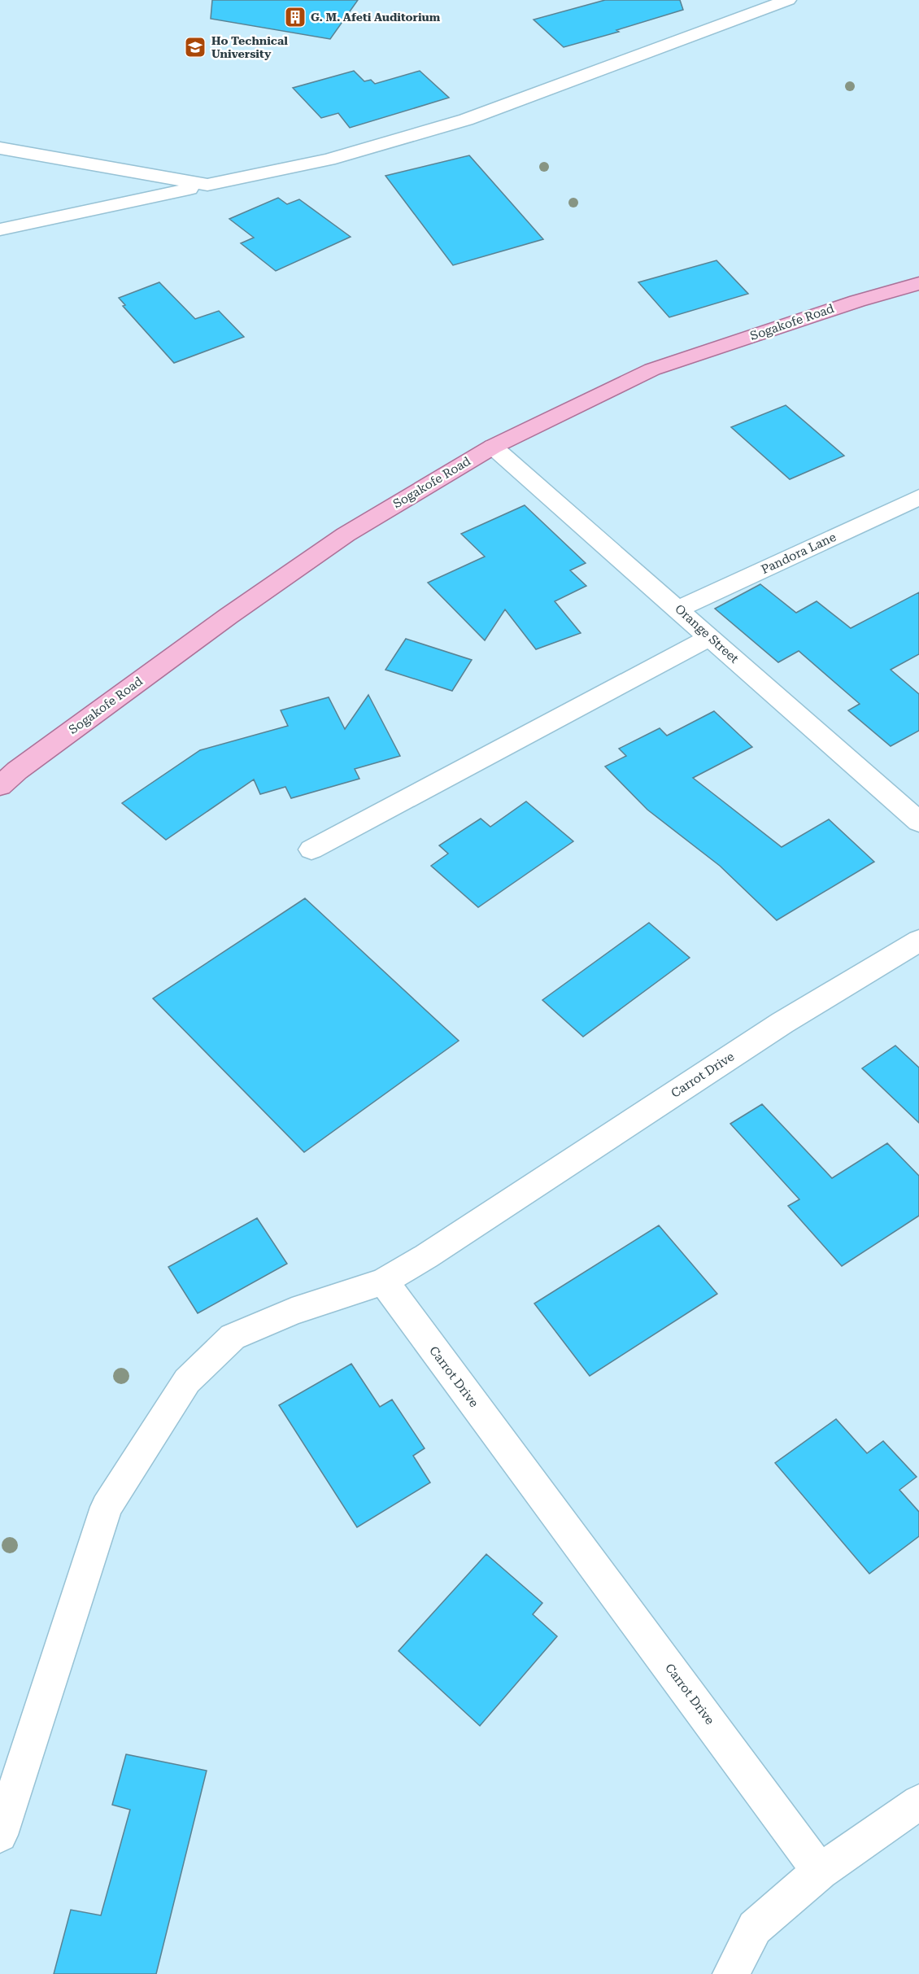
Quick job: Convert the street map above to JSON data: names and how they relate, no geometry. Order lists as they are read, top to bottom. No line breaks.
{"streets":{"main road":["Sogakofe Road"],"street":["Pandora Lane","Orange Street","Carrot Drive"]},"crossings":[["Sogakofe Road","Orange Street"],["Pandora Lane","Orange Street"]],"places":{"building":["G. M. Afeti Auditorium"],"school or university":["Ho Technical University"]}}
